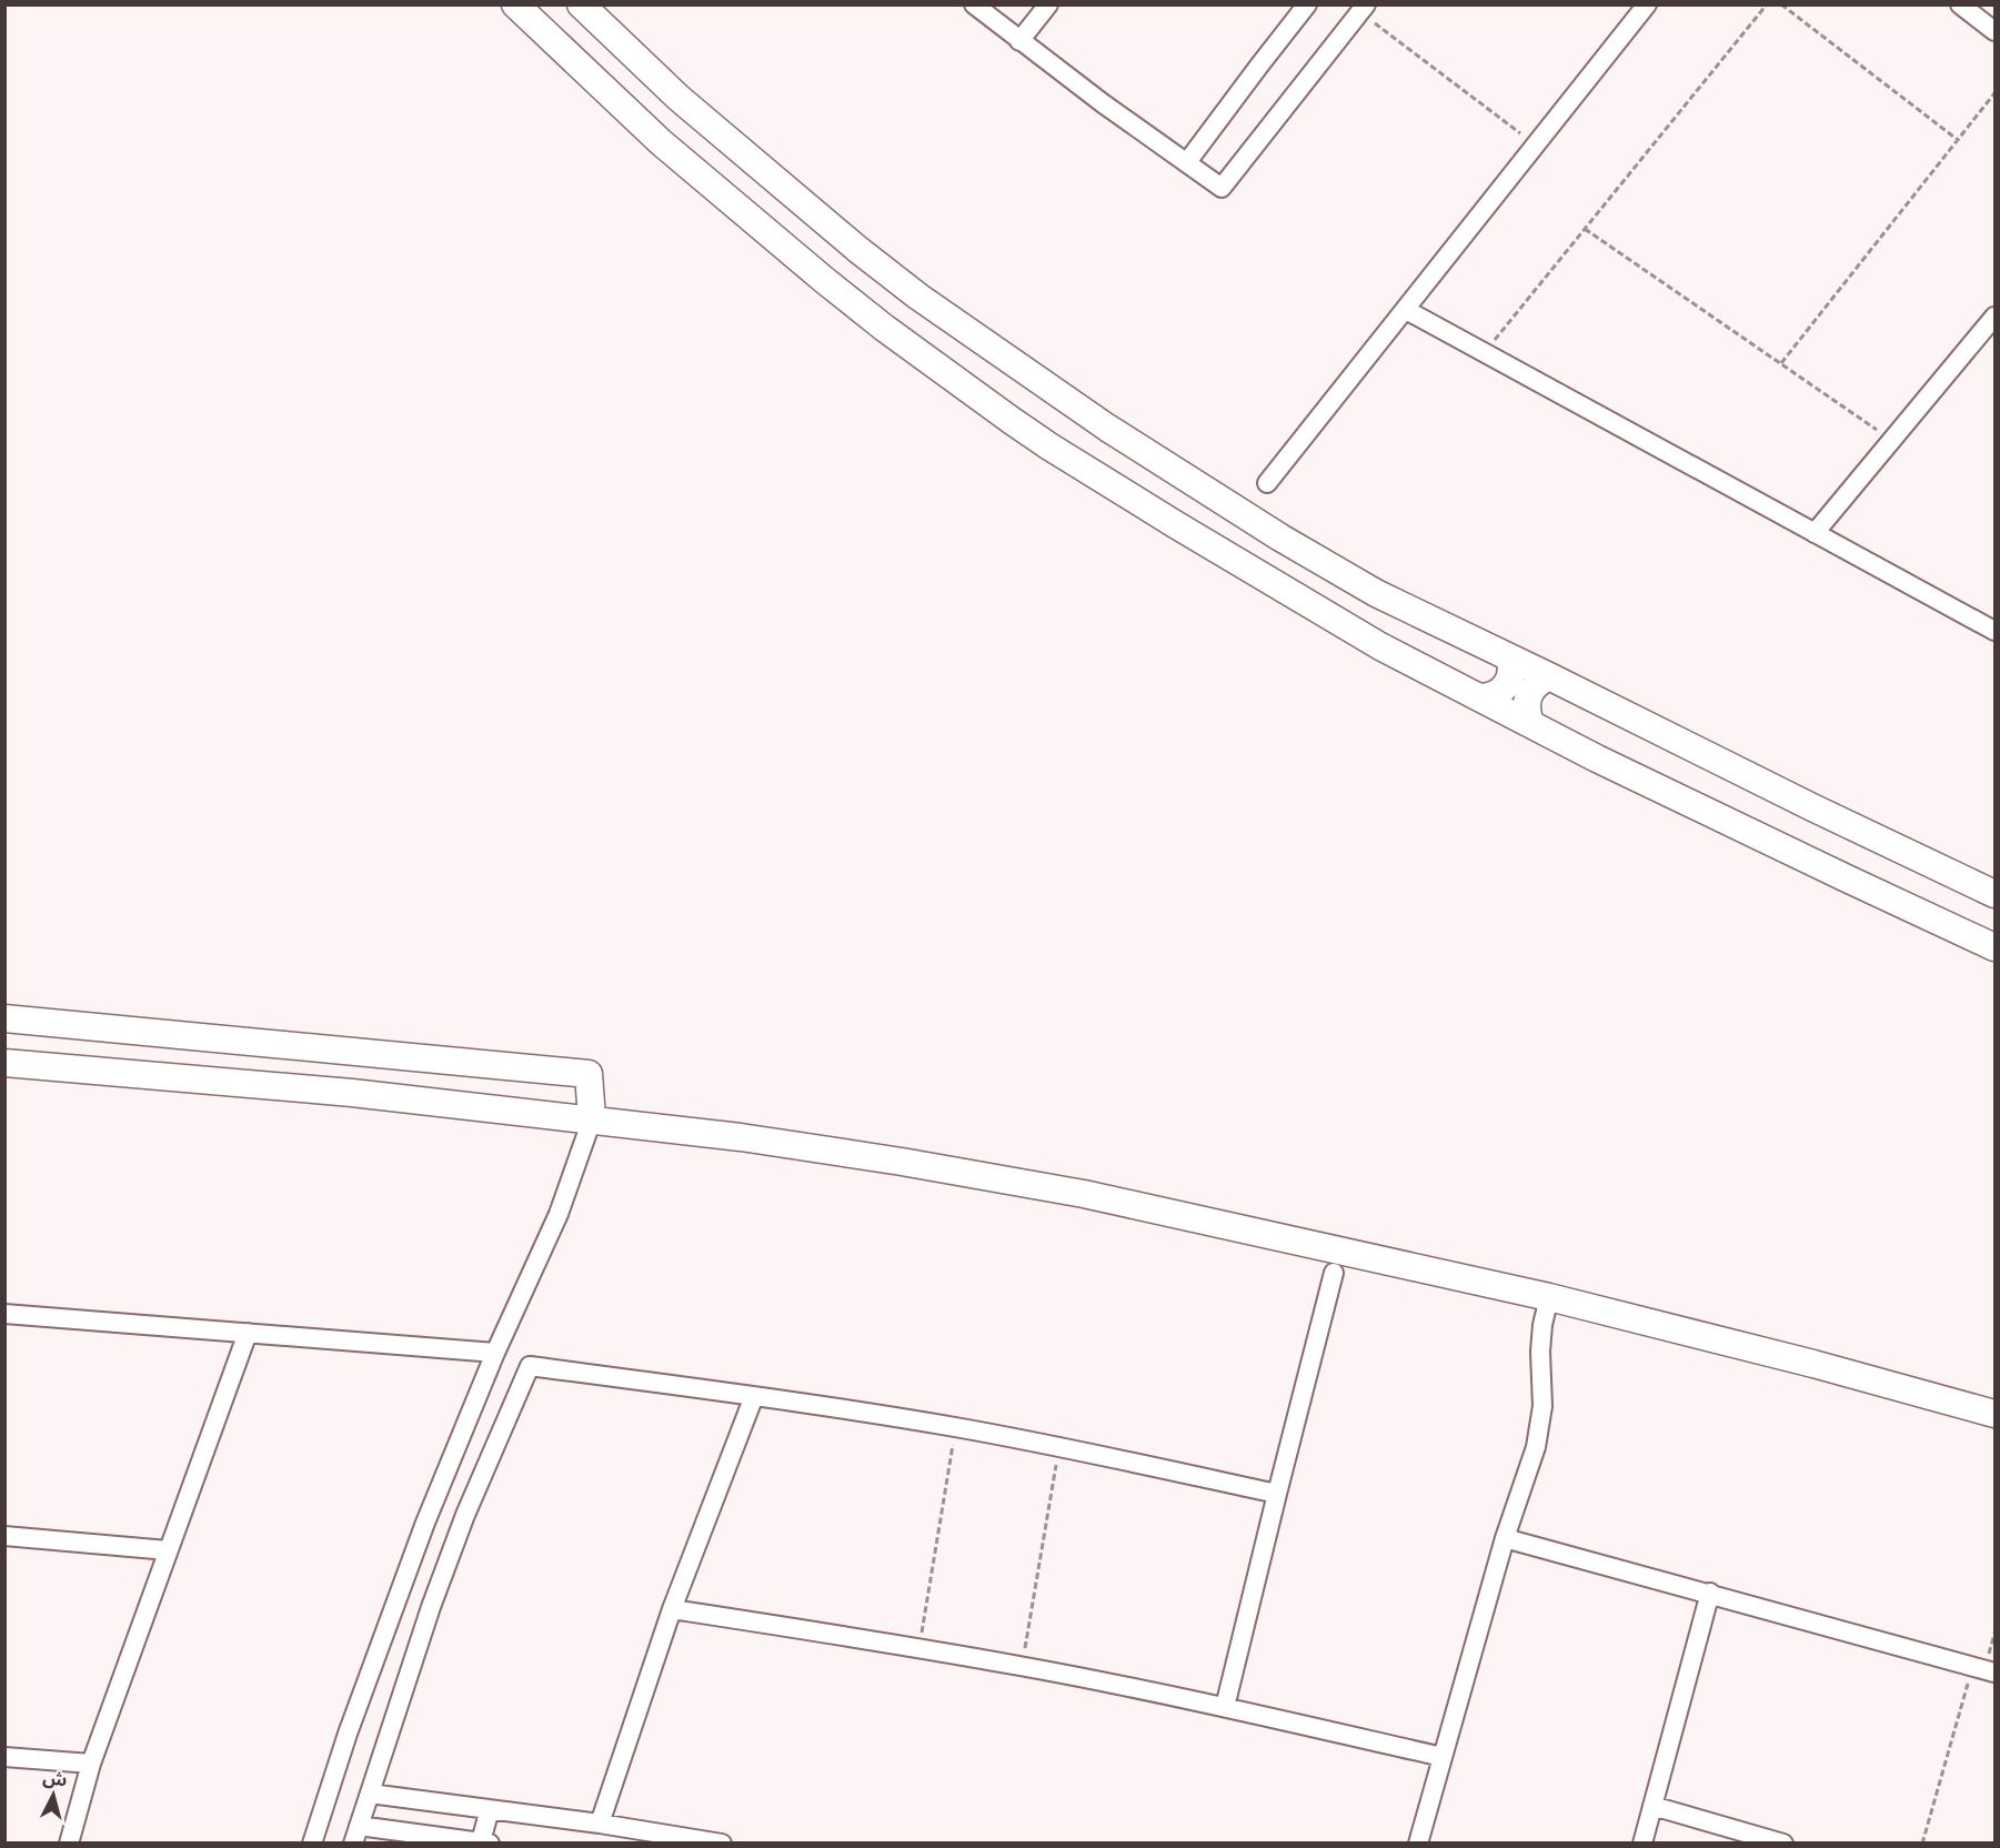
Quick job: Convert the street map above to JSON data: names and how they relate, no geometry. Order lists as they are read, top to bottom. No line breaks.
{"north":"top"}
